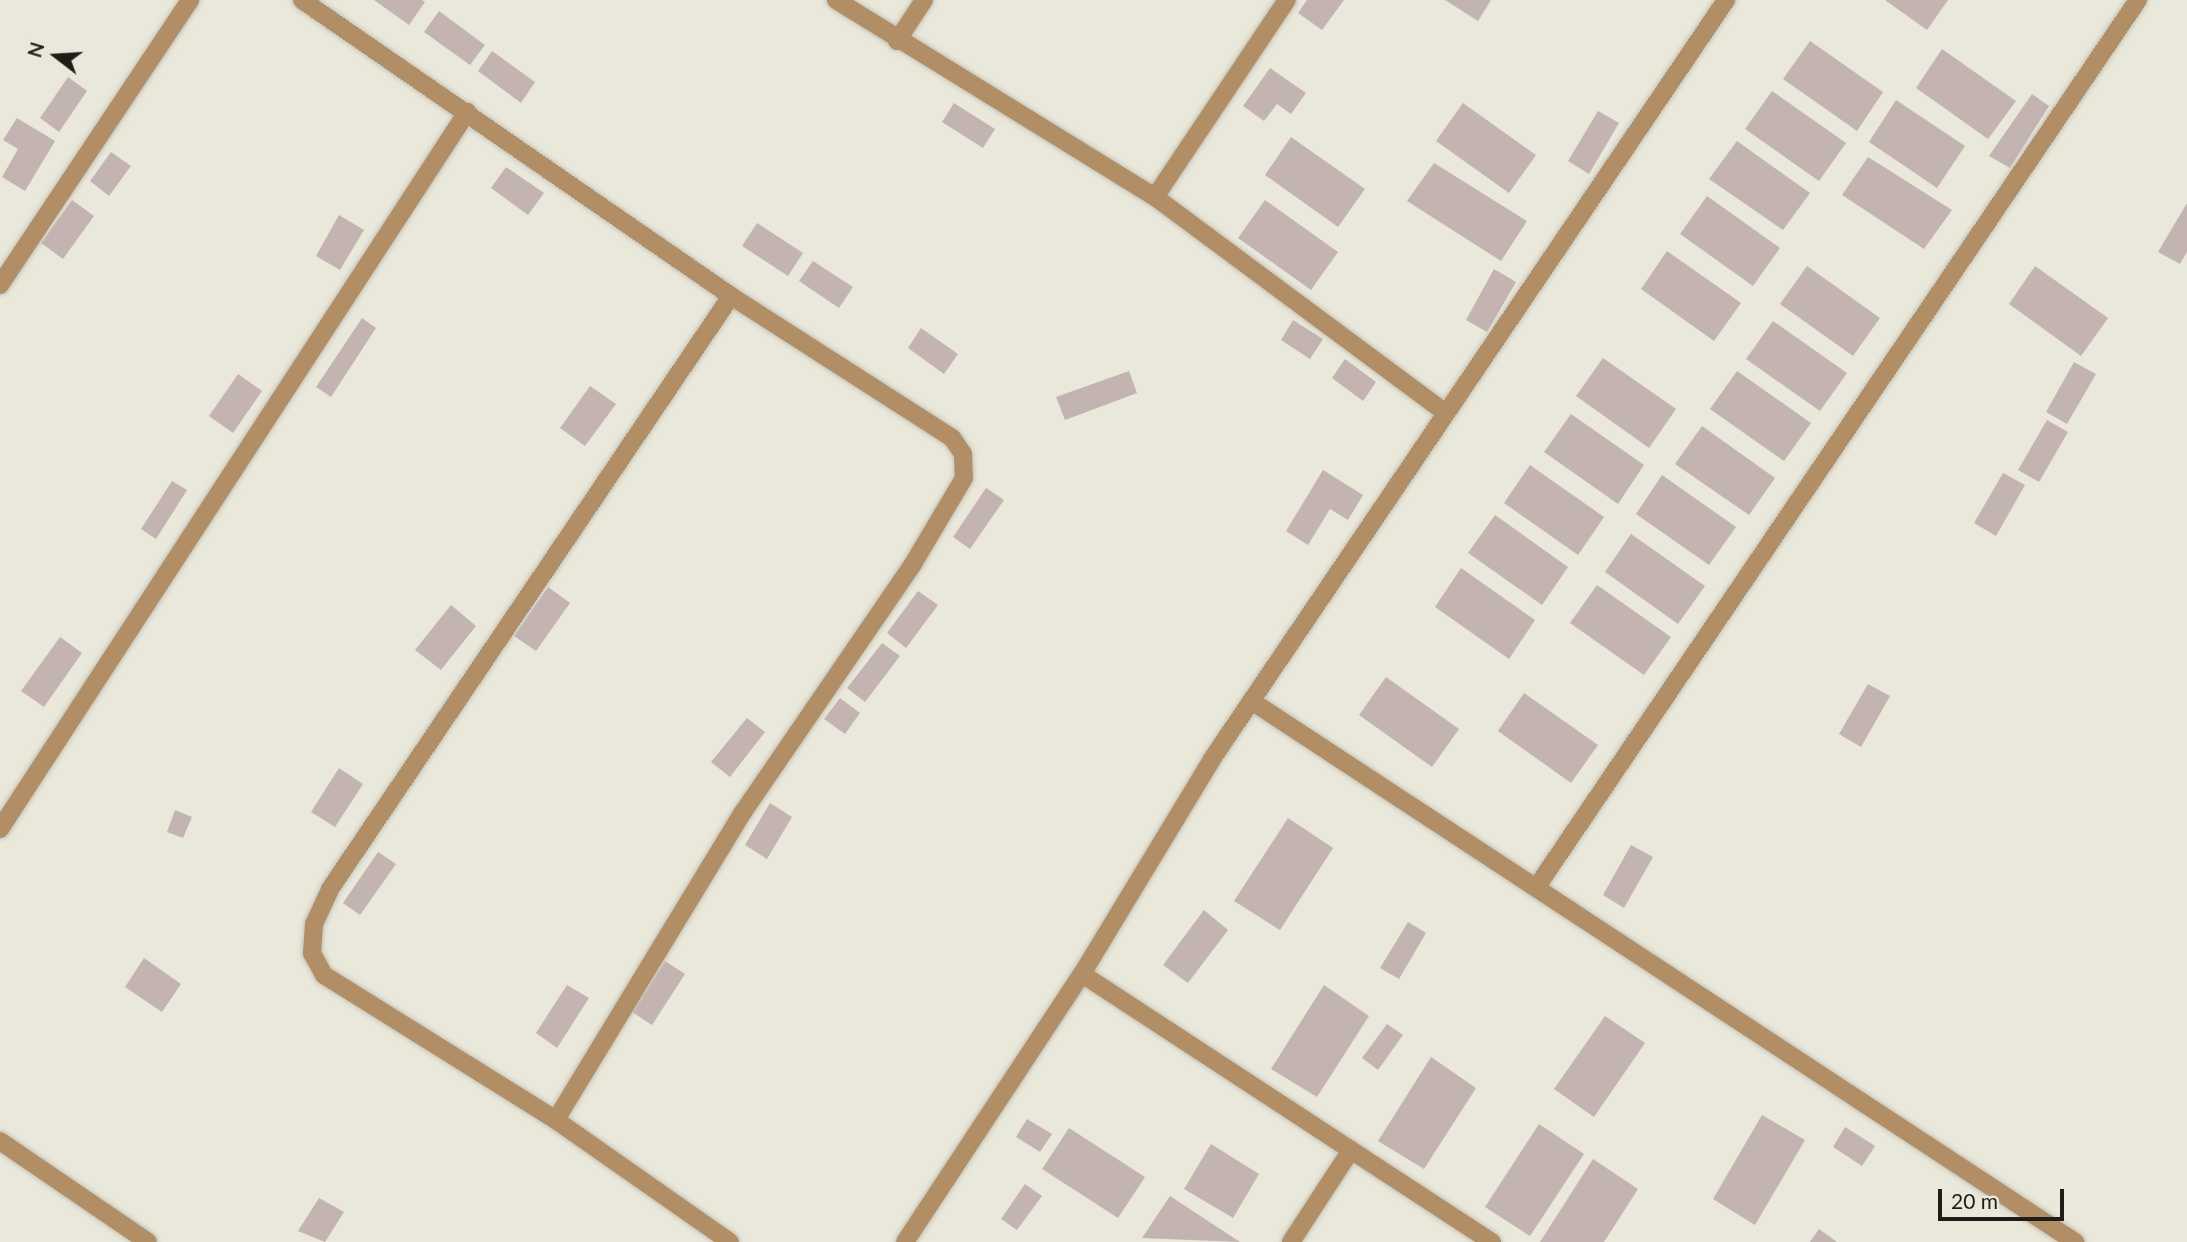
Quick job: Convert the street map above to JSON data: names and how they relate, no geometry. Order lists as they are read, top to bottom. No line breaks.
{"scale_bar":"20 m","north":"left"}
